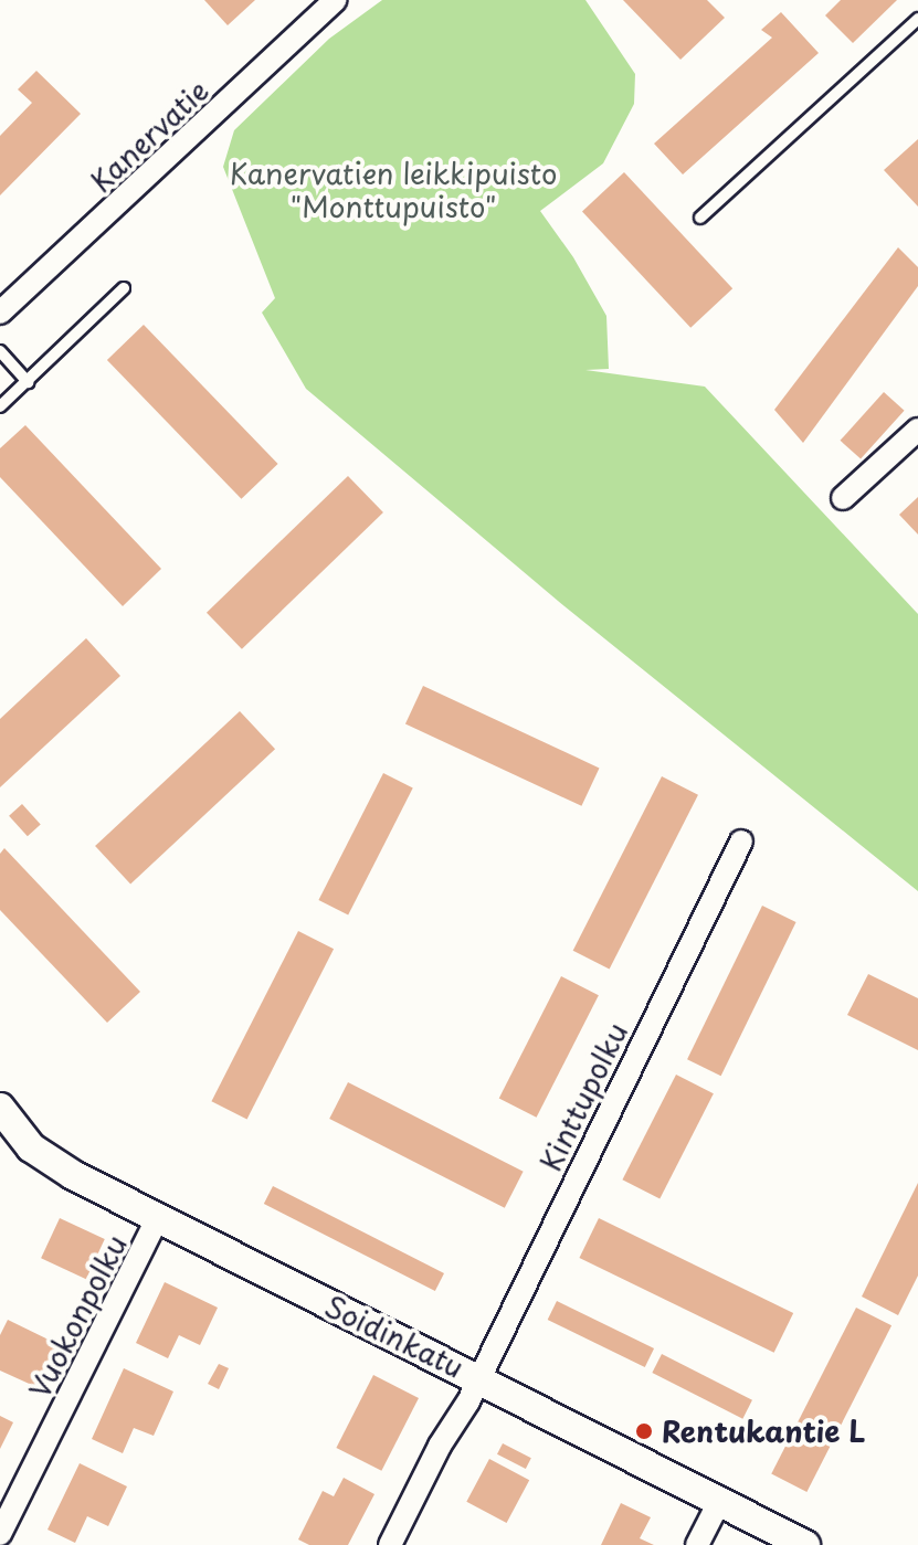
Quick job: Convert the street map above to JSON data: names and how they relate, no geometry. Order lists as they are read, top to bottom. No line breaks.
{"streets":{"street":["Kanervatie","Kinttupolku","Vuokonpolku","Soidinkatu"]},"crossings":[["Kinttupolku","Soidinkatu"],["Vuokonpolku","Soidinkatu"]],"parks":["Kanervatien leikkipuisto \"Monttupuisto\""],"places":["Rentukantie L"]}
